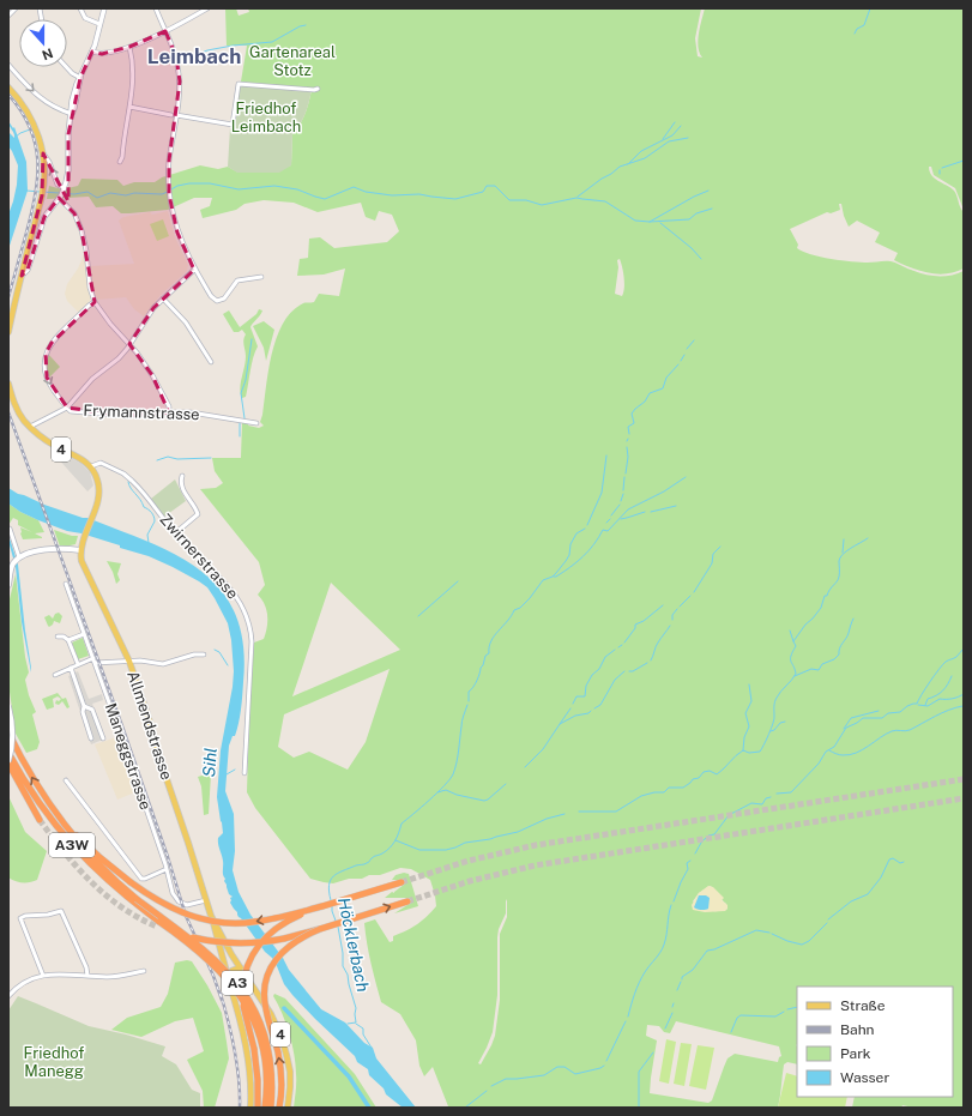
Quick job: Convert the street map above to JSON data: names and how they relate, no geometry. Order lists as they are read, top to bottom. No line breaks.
{"streets":{"highway":["A3W","A3"],"main road":["4","Allmendstrasse"],"street":["Frymannstrasse","Zwirnerstrasse","Maneggstrasse"]},"crossings":[["Frymannstrasse","4"],["4","Zwirnerstrasse"],["4","Allmendstrasse"],["Allmendstrasse","Maneggstrasse"],["A3W","A3"]],"districts":["Leimbach"],"water":["Sihl","Höcklerbach"],"parks":["Gartenareal Stotz","Friedhof Leimbach","Friedhof Manegg"],"legend":["Straße","Bahn","Park","Wasser"],"north":"bottom"}
